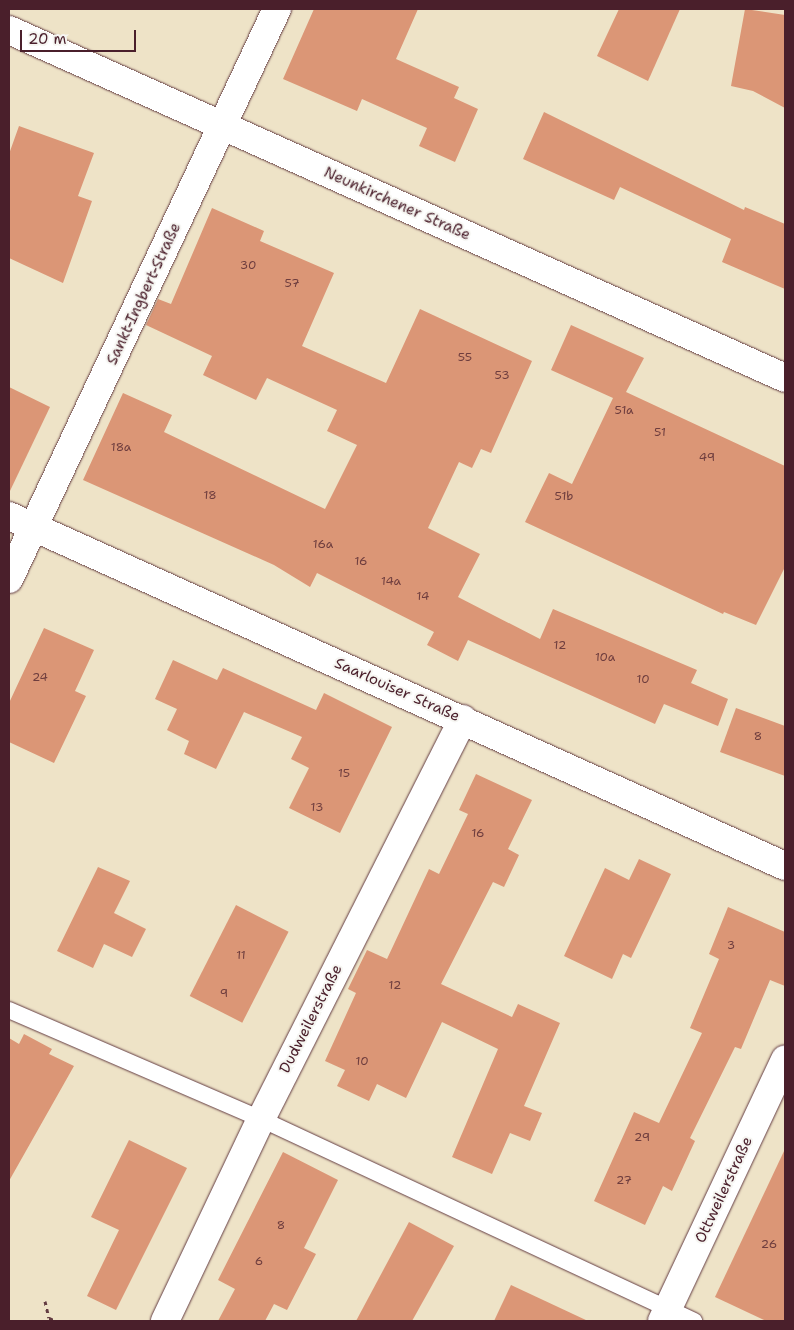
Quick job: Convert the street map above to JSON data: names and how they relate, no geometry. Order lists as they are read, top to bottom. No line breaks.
{"streets":{"street":["Neunkirchener Straße","Sankt-Ingbert-Straße","Saarlouiser Straße","Dudweilerstraße","Ottweilerstraße"]},"crossings":[["Neunkirchener Straße","Sankt-Ingbert-Straße"],["Sankt-Ingbert-Straße","Saarlouiser Straße"],["Saarlouiser Straße","Dudweilerstraße"]],"house_numbers":["30","57","55","53","51a","51","18a","49","18","51b","16a","16","14a","14","12","10a","24","10","8","15","13","16","3","11","12","9","10","29","27","8","26","6"],"scale_bar":"20 m"}
